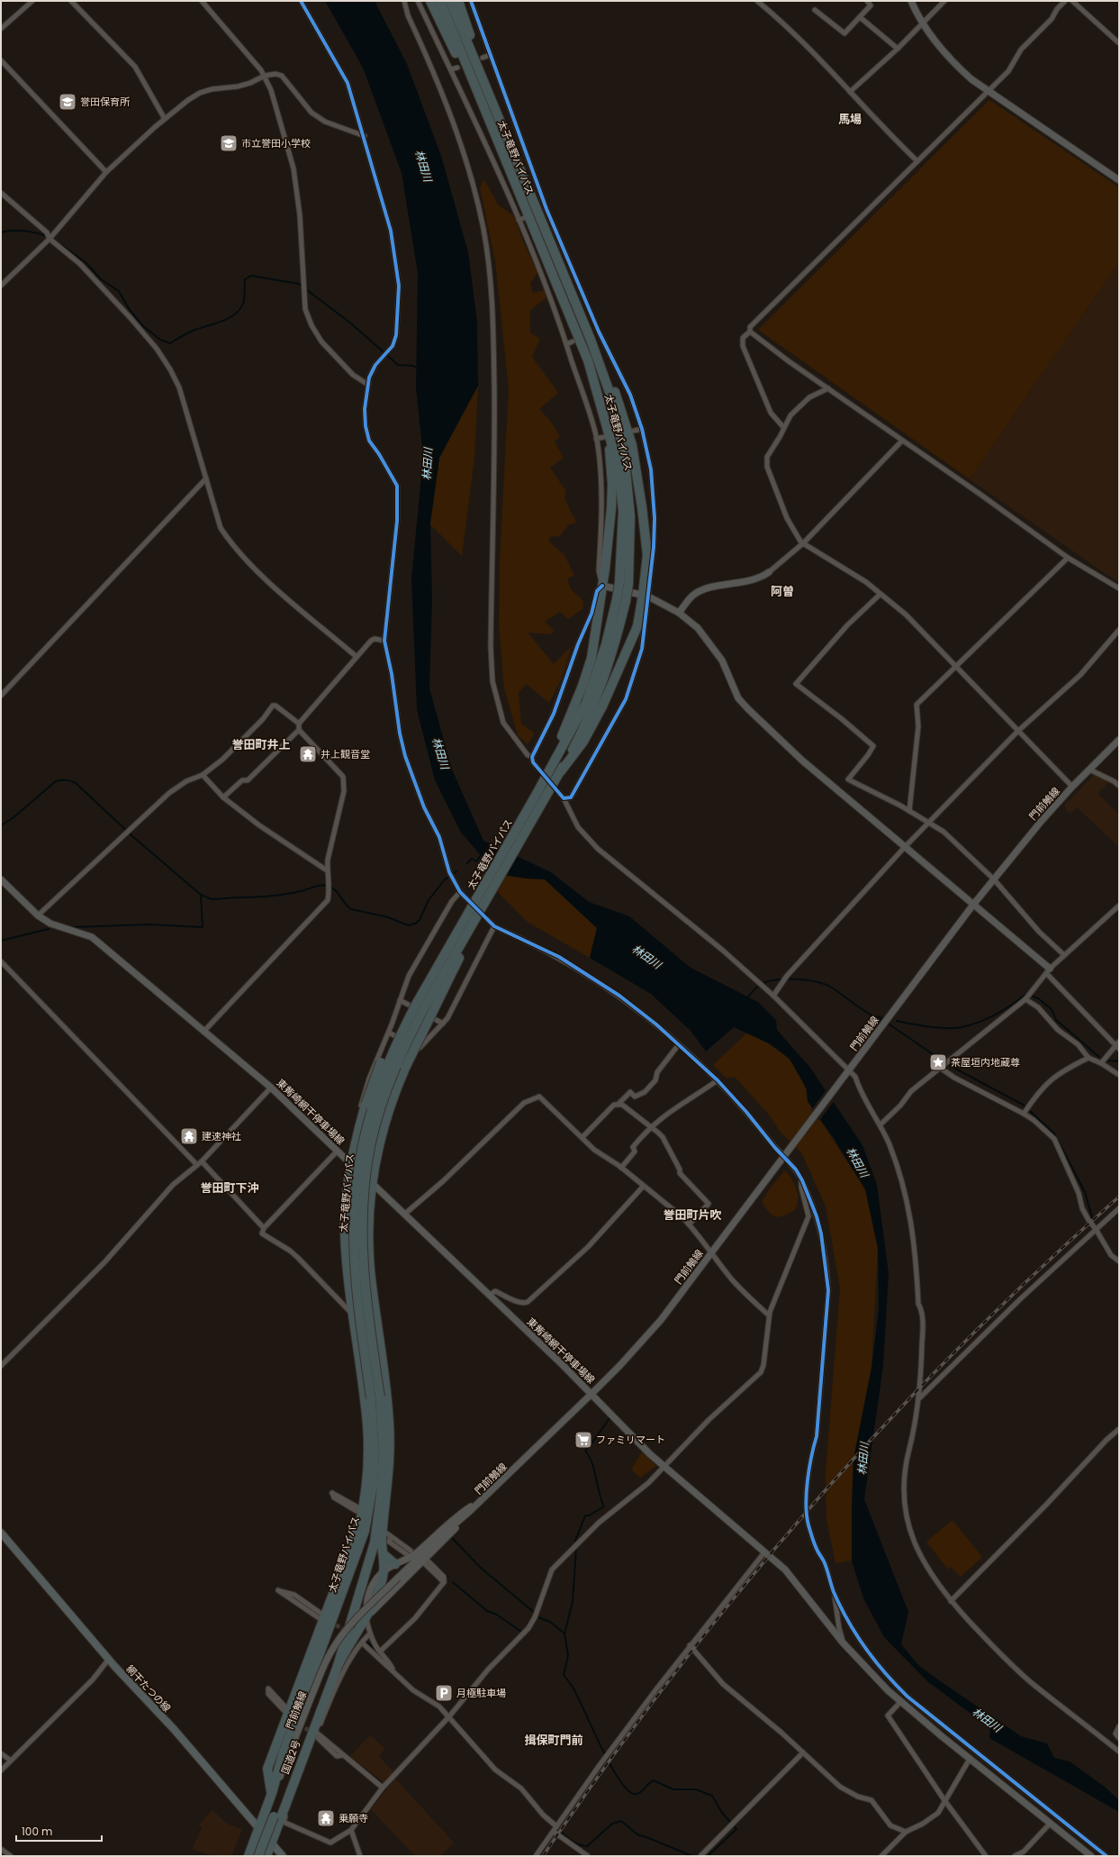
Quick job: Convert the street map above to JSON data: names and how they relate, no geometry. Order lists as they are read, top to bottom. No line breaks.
{"streets":{"highway":["太子竜野バイパス","国道2号"],"main road":["門前鵤線","東觜崎網干停車場線","網干たつの線"]},"crossings":[["太子竜野バイパス","門前鵤線"],["太子竜野バイパス","国道2号"],["門前鵤線","東觜崎網干停車場線"],["網干たつの線","国道2号"]],"districts":["馬場","阿曽","誉田町井上","誉田町下沖","誉田町片吹","揖保町門前"],"water":["林田川"],"places":{"school or university":["誉田保育所","市立誉田小学校"],"temple":["井上観音堂","建速神社","乗願寺"],"place":["茶屋垣内地蔵尊"],"supermarket":["ファミリマート"],"parking":["月極駐車場"]},"scale_bar":"100 m"}
